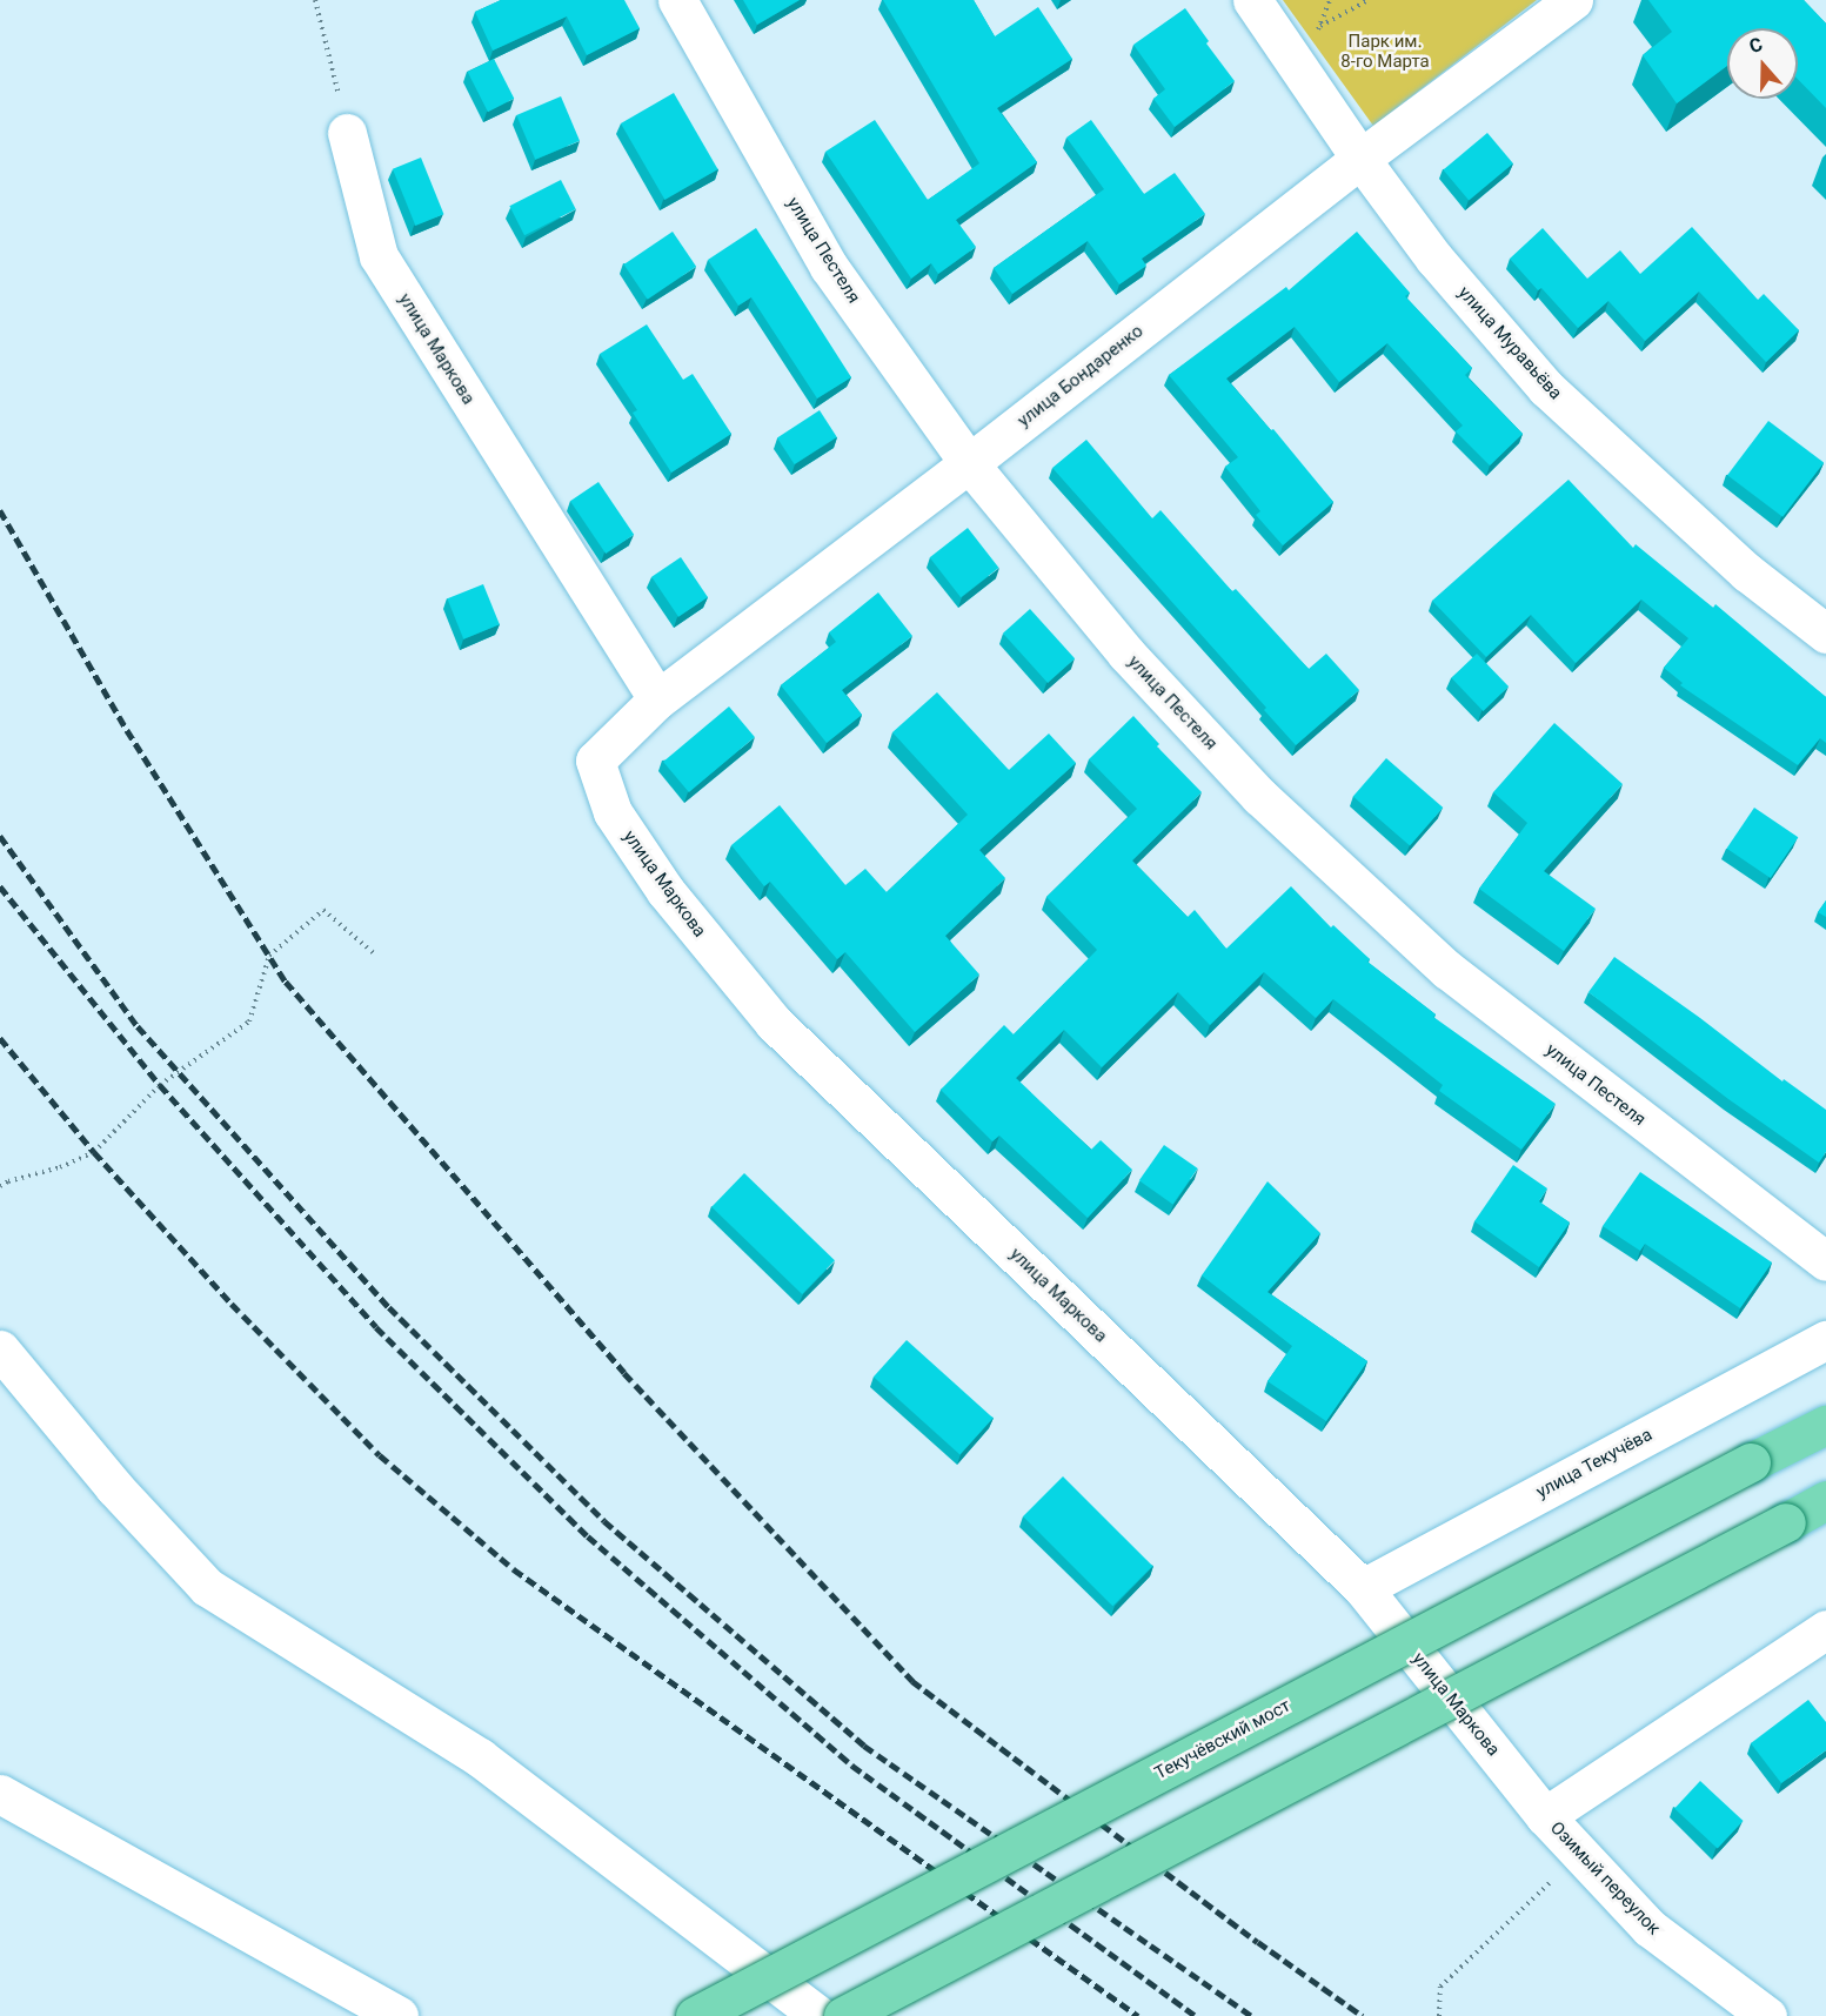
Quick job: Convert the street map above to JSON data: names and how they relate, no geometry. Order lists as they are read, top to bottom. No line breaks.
{"streets":{"main road":["Текучёвский мост"],"street":["улица Пестеля","улица Муравьёва","улица Маркова","улица Бондаренко","улица Текучёва","Озимый переулок"]},"crossings":[["улица Пестеля","улица Бондаренко"],["улица Муравьёва","улица Бондаренко"],["улица Маркова","улица Бондаренко"],["улица Маркова","улица Текучёва"],["улица Маркова","Озимый переулок"]],"parks":["Парк им. 8-го Марта"],"north":"top"}
